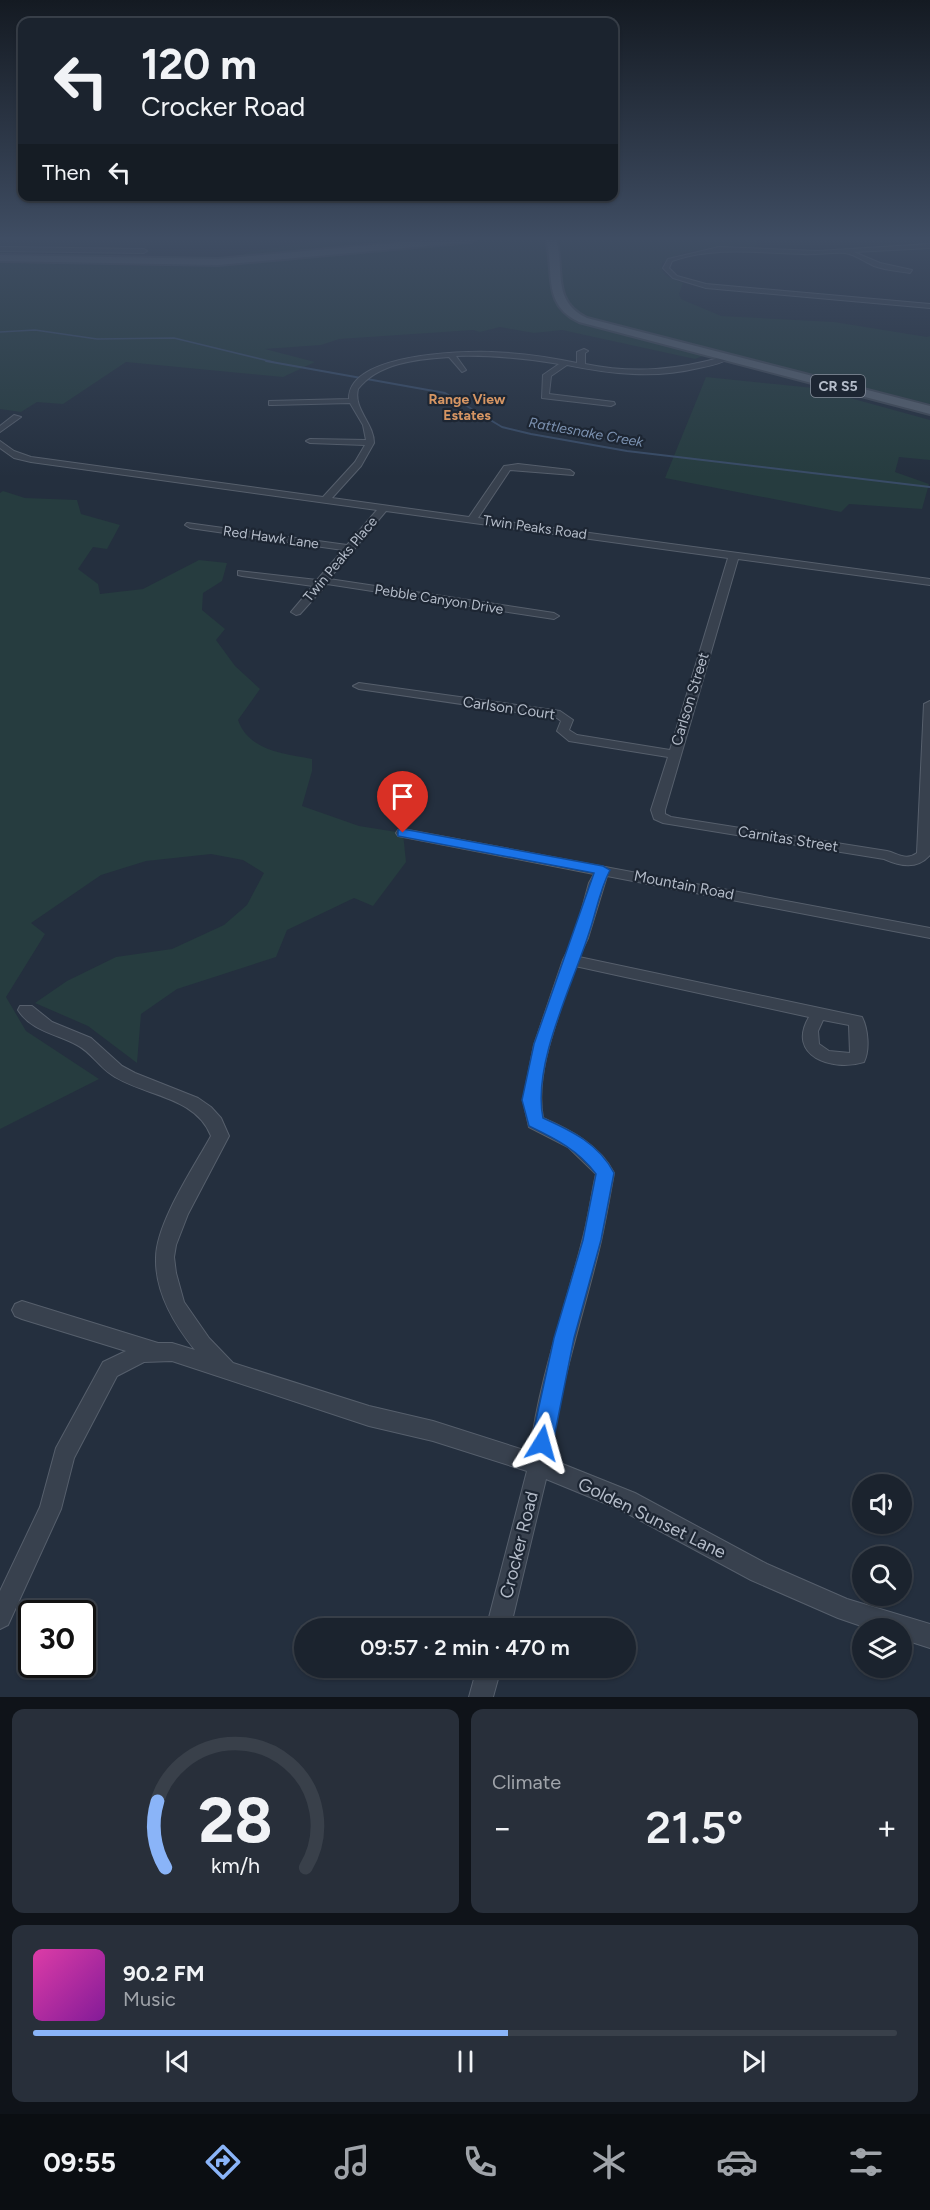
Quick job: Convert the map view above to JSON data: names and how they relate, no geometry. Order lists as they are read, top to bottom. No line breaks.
{"streets":{"main road":["CR S5"],"street":["Twin Peaks Road","Red Hawk Lane","Twin Peaks Place","Pebble Canyon Drive","Carlson Street","Carlson Court","Carnitas Street","Mountain Road","Golden Sunset Lane","Crocker Road"]},"crossings":[["Twin Peaks Road","Twin Peaks Place"],["Twin Peaks Road","Carlson Street"],["Red Hawk Lane","Twin Peaks Place"],["Twin Peaks Place","Pebble Canyon Drive"],["Carlson Street","Carlson Court"],["Carlson Street","Carnitas Street"],["Mountain Road","Crocker Road"],["Golden Sunset Lane","Crocker Road"]],"districts":["Range View Estates"],"water":["Rattlesnake Creek"],"page":{"turn":["120 m","Crocker Road"],"then":"Then","limit":"30","trip":"09:57 · 2 min · 470 m","tile":"Climate","heat":["−","21.5°","+"],"song":["90.2 FM","Music"],"tabs":"09:55","gauge":["28","km/h"]}}
